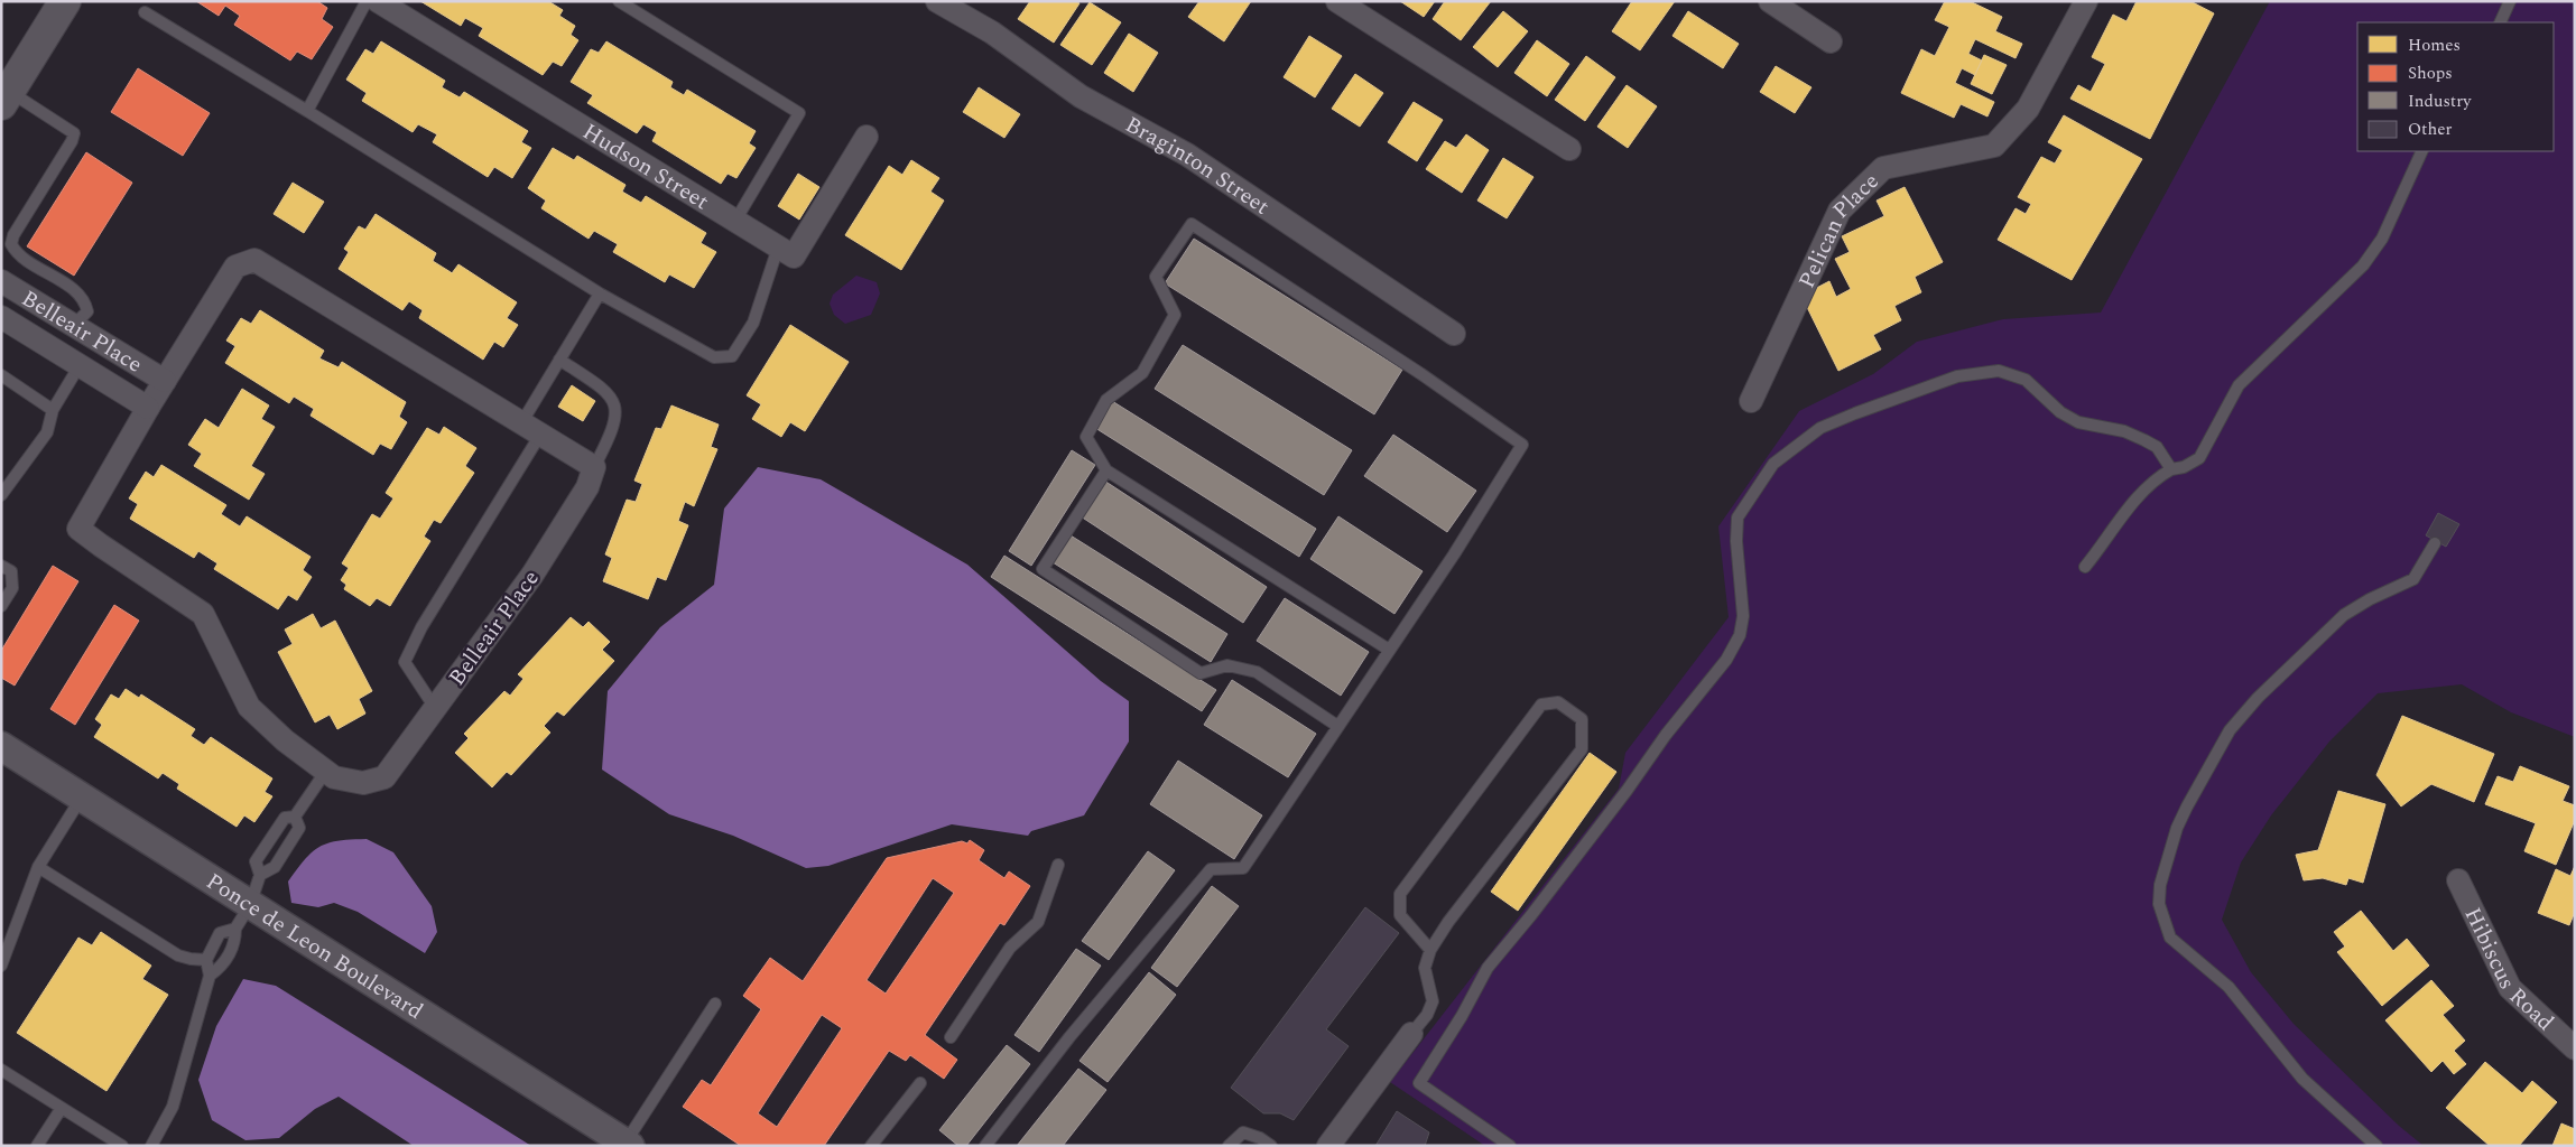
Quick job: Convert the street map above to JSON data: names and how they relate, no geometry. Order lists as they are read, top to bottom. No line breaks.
{"streets":{"street":["Hudson Street","Braginton Street","Pelican Place","Belleair Place","Ponce de Leon Boulevard","Hibiscus Road"]},"legend":["Homes","Shops","Industry","Other"]}
